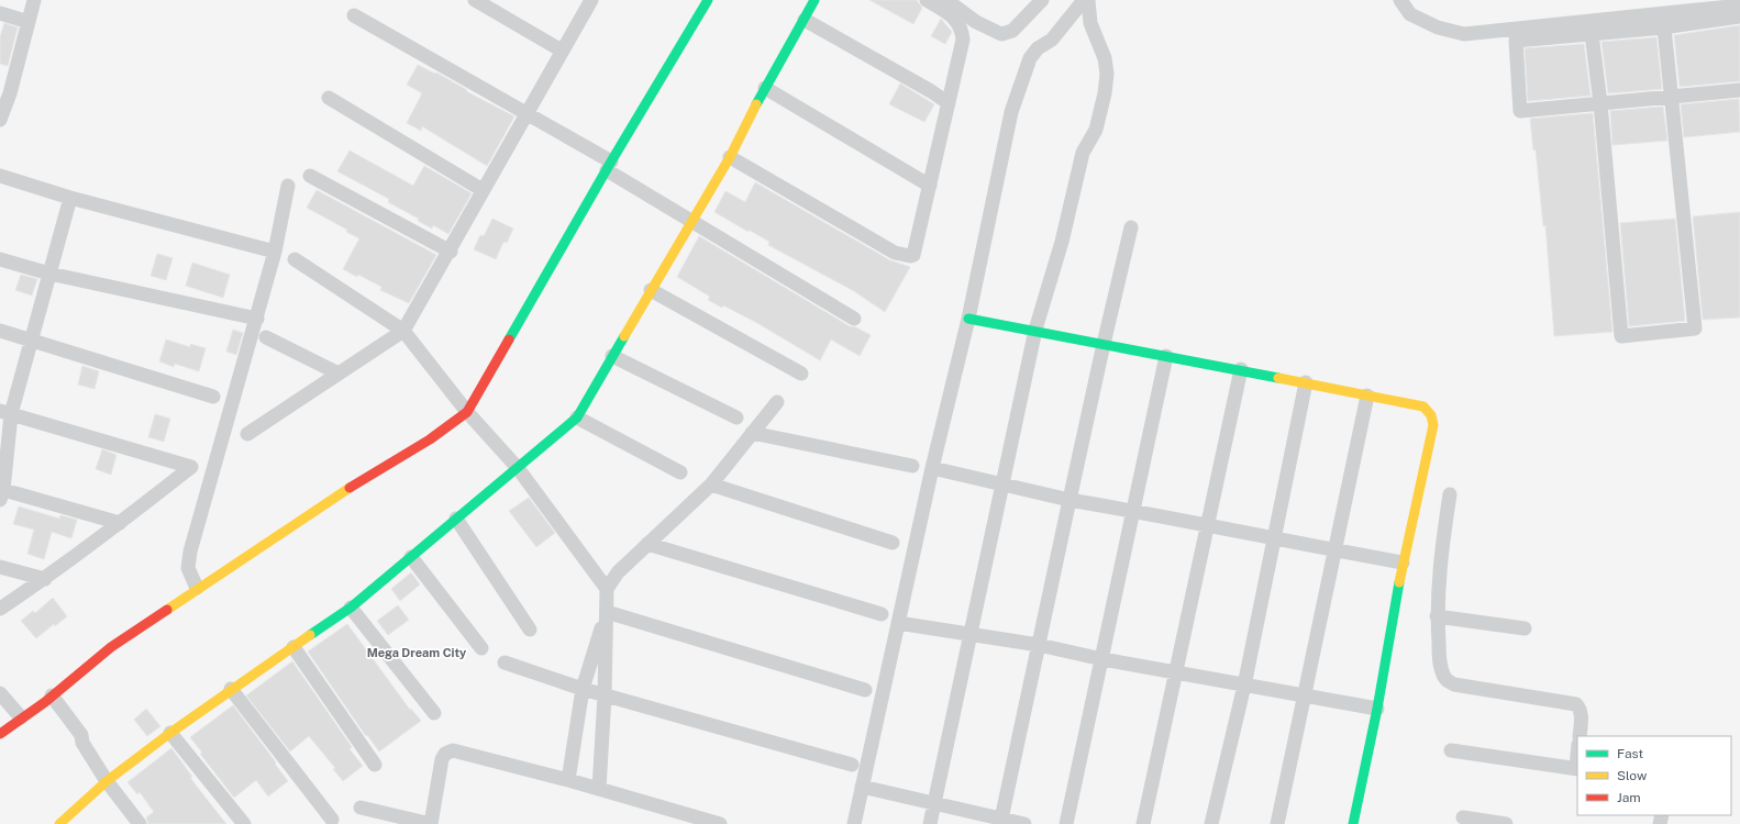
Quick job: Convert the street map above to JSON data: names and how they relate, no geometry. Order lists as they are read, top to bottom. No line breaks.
{"districts":["Mega Dream City"],"legend":["Fast","Slow","Jam"]}
